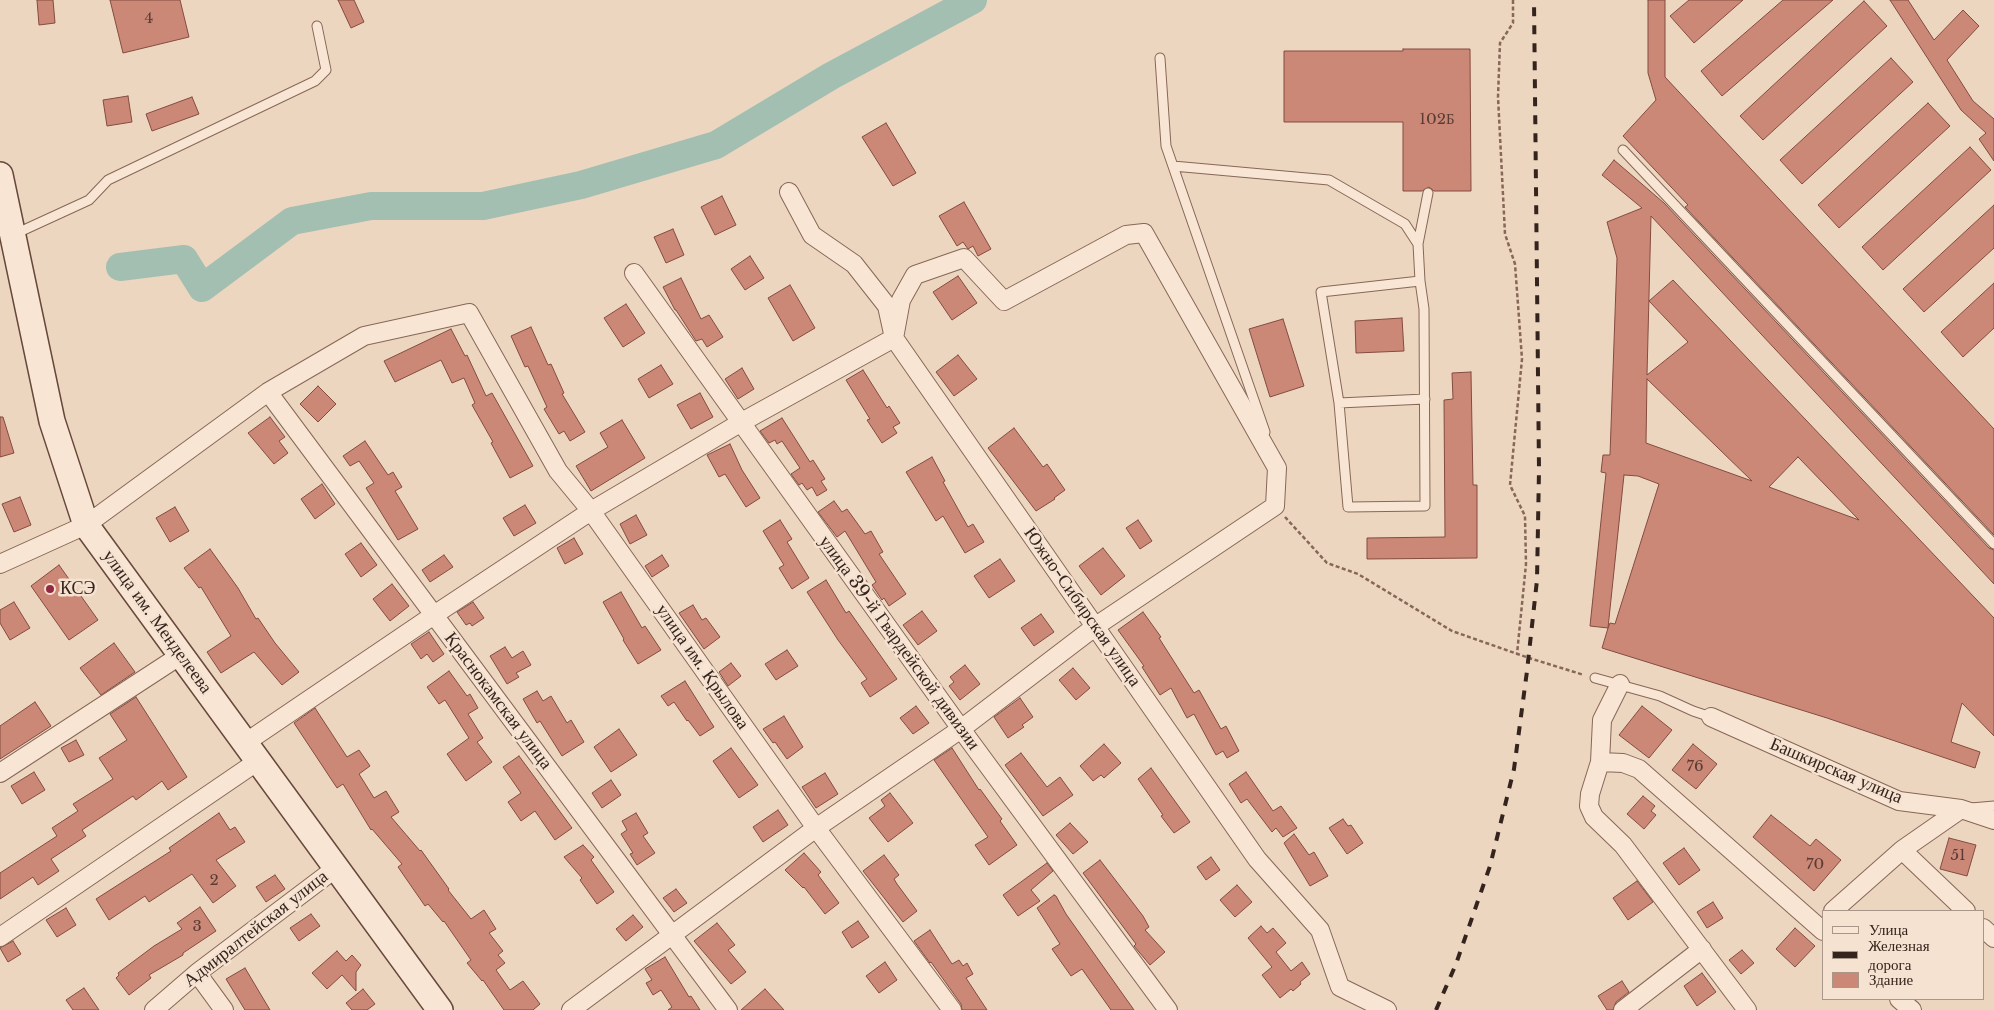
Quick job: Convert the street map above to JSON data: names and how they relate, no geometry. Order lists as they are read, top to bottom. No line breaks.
{"streets":{"main road":["улица им. Менделеева"],"street":["Южно-Сибирская улица","улица 39-й Гвардейской дивизии","улица им. Крылова","Краснокамская улица","Башкирская улица","Адмиралтейская улица"]},"crossings":[["улица им. Менделеева","Адмиралтейская улица"],["улица им. Крылова","Краснокамская улица"]],"places":["КСЭ"],"house_numbers":["4","102Б","76","51","70","2","3"],"legend":["Улица","Железная дорога","Здание"]}
